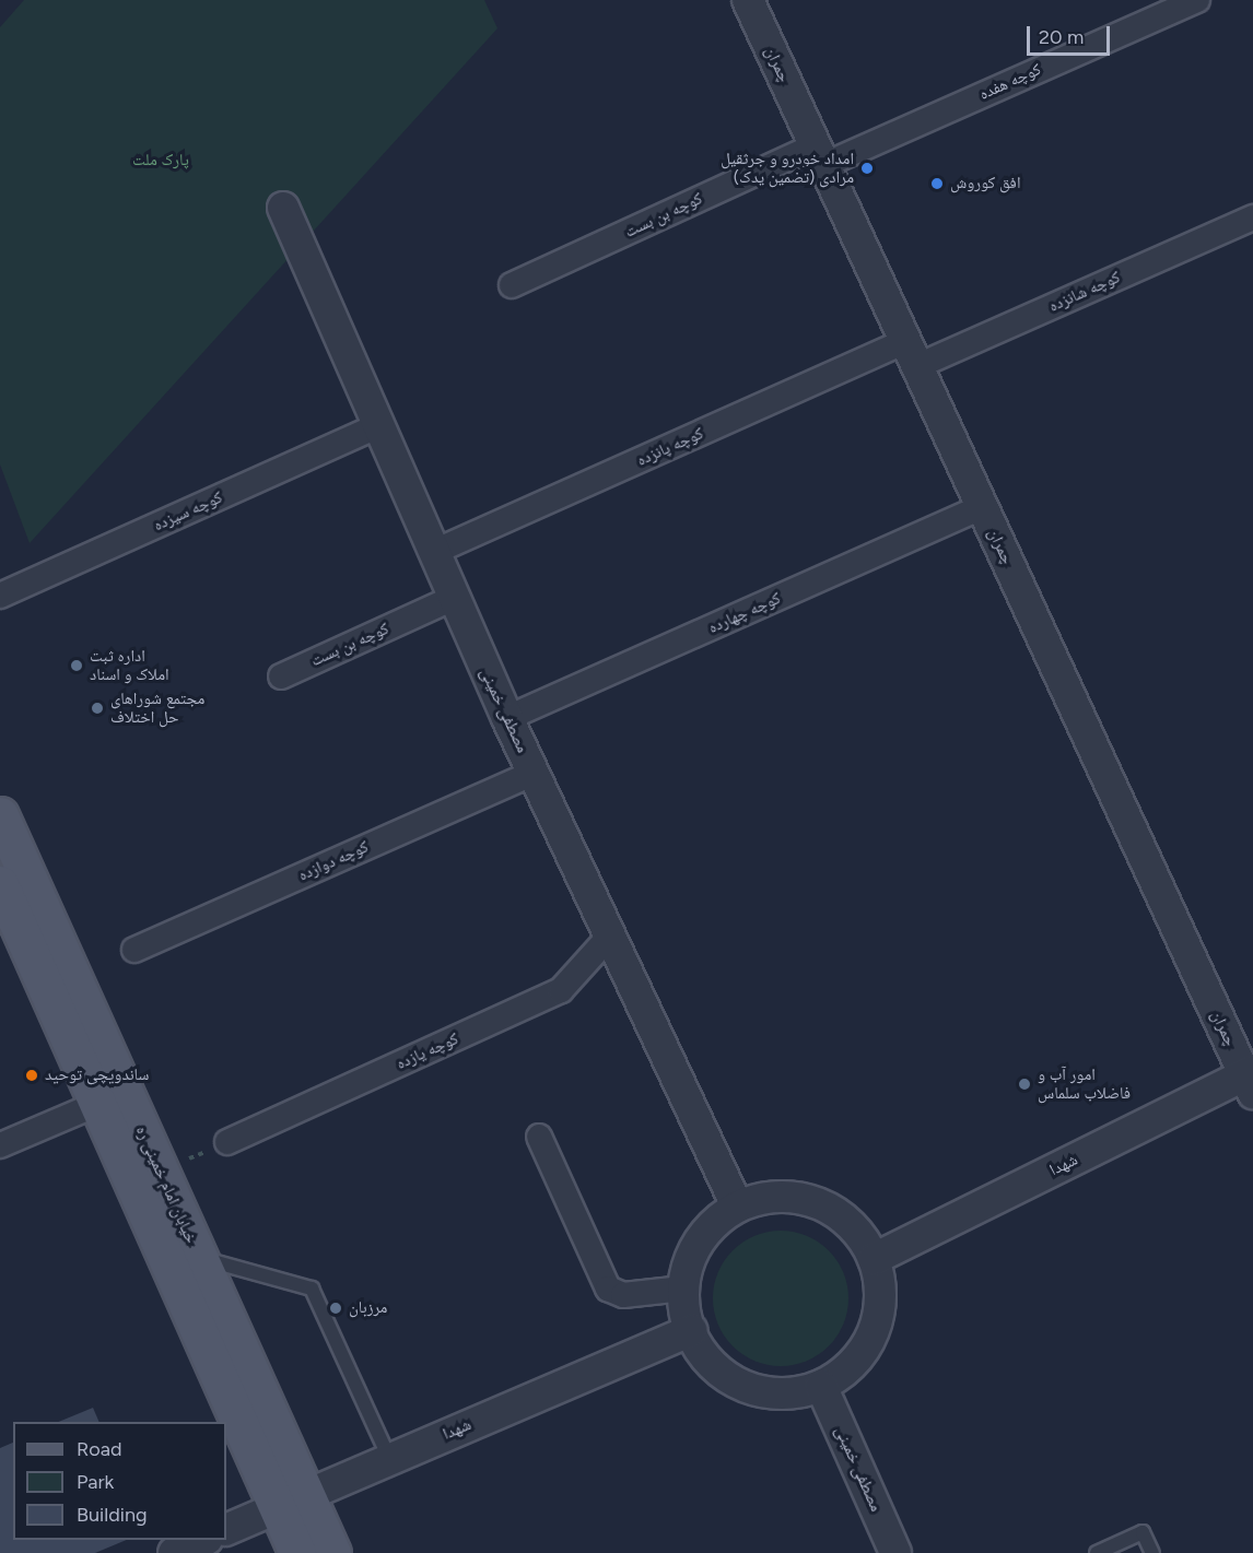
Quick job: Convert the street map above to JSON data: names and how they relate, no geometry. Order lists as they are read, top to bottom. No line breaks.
{"streets":{"main road":["خیابان امام خمینی ره"],"street":["چمران","کوچه هفده","کوچه بن بست","کوچه شانزده","کوچه پانزده","کوچه سیزده","کوچه چهارده","مصطفی خمینی","کوچه دوازده","کوچه یازده","شهدا"]},"crossings":[["چمران","کوچه هفده"],["چمران","کوچه بن بست"],["چمران","کوچه شانزده"],["چمران","کوچه پانزده"],["چمران","کوچه چهارده"],["چمران","شهدا"],["کوچه هفده","کوچه بن بست"],["کوچه بن بست","مصطفی خمینی"],["کوچه شانزده","کوچه پانزده"],["کوچه پانزده","مصطفی خمینی"],["کوچه سیزده","مصطفی خمینی"],["کوچه چهارده","مصطفی خمینی"],["مصطفی خمینی","کوچه دوازده"],["مصطفی خمینی","کوچه یازده"],["مصطفی خمینی","شهدا"],["شهدا","خیابان امام خمینی ره"]],"parks":["پارک ملت"],"places":["امداد خودرو و جرثقیل مرادی (تضمین یدک)","افق کوروش","اداره ثبت املاک و اسناد","مجتمع شوراهای حل اختلاف","ساندویچی توحید","امور آب و فاضلاب سلماس","مرزبان"],"legend":["Road","Park","Building"],"scale_bar":"20 m"}
